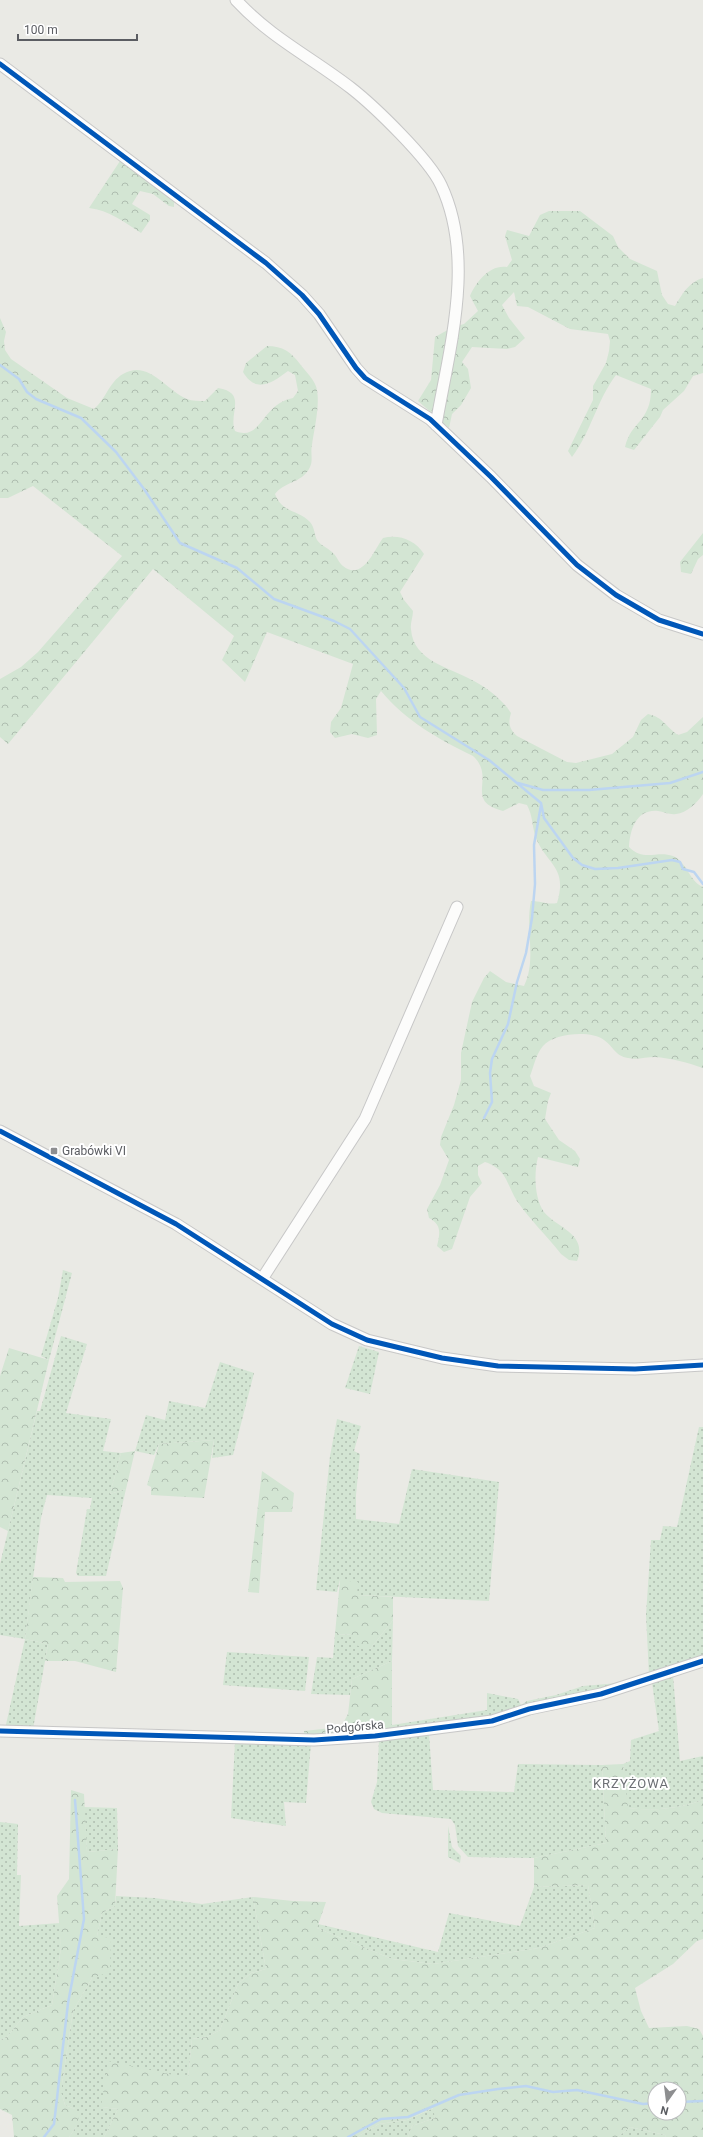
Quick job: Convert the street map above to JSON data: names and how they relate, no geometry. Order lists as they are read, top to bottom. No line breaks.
{"streets":{"street":["Podgórska"]},"districts":["KRZYŻOWA"],"places":{"transit":["Grabówki VI"]},"scale_bar":"100 m","north":"bottom"}
